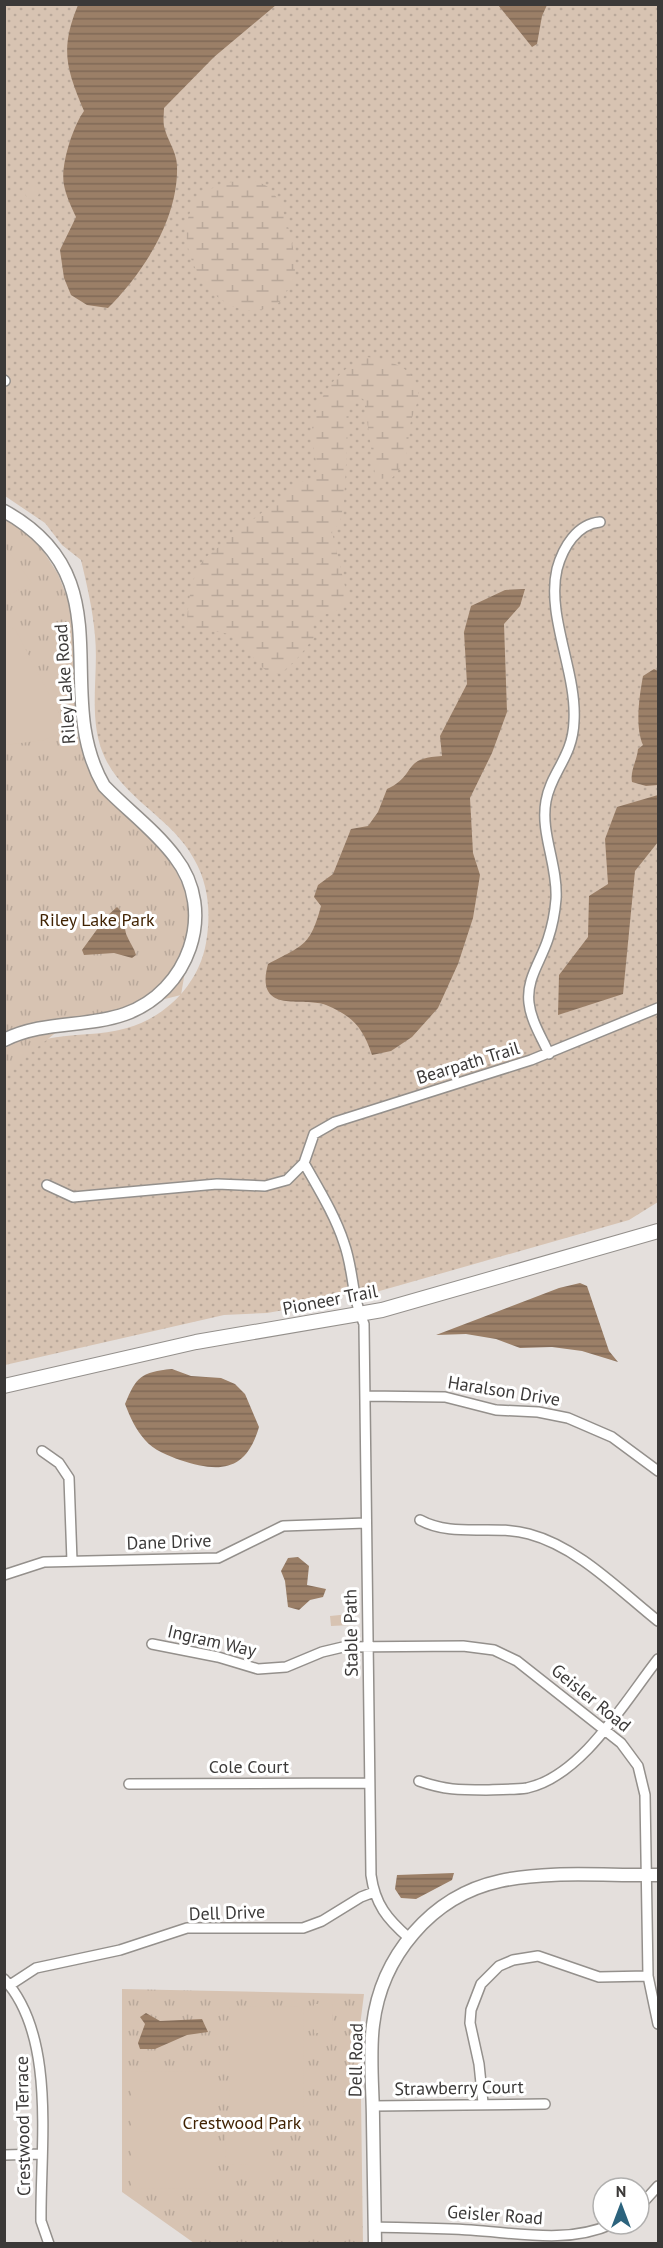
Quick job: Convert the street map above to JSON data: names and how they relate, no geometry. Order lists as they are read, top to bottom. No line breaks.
{"streets":{"main road":["Pioneer Trail"],"street":["Riley Lake Road","Bearpath Trail","Haralson Drive","Dane Drive","Stable Path","Ingram Way","Geisler Road","Cole Court","Dell Drive","Dell Road","Strawberry Court","Crestwood Terrace"]},"crossings":[["Pioneer Trail","Stable Path"],["Haralson Drive","Stable Path"],["Dane Drive","Stable Path"],["Stable Path","Ingram Way"],["Stable Path","Geisler Road"],["Stable Path","Cole Court"],["Stable Path","Dell Drive"],["Stable Path","Dell Road"],["Ingram Way","Geisler Road"],["Geisler Road","Dell Road"],["Dell Drive","Crestwood Terrace"],["Dell Road","Strawberry Court"]],"parks":["Riley Lake Park","Crestwood Park"],"north":"top"}
